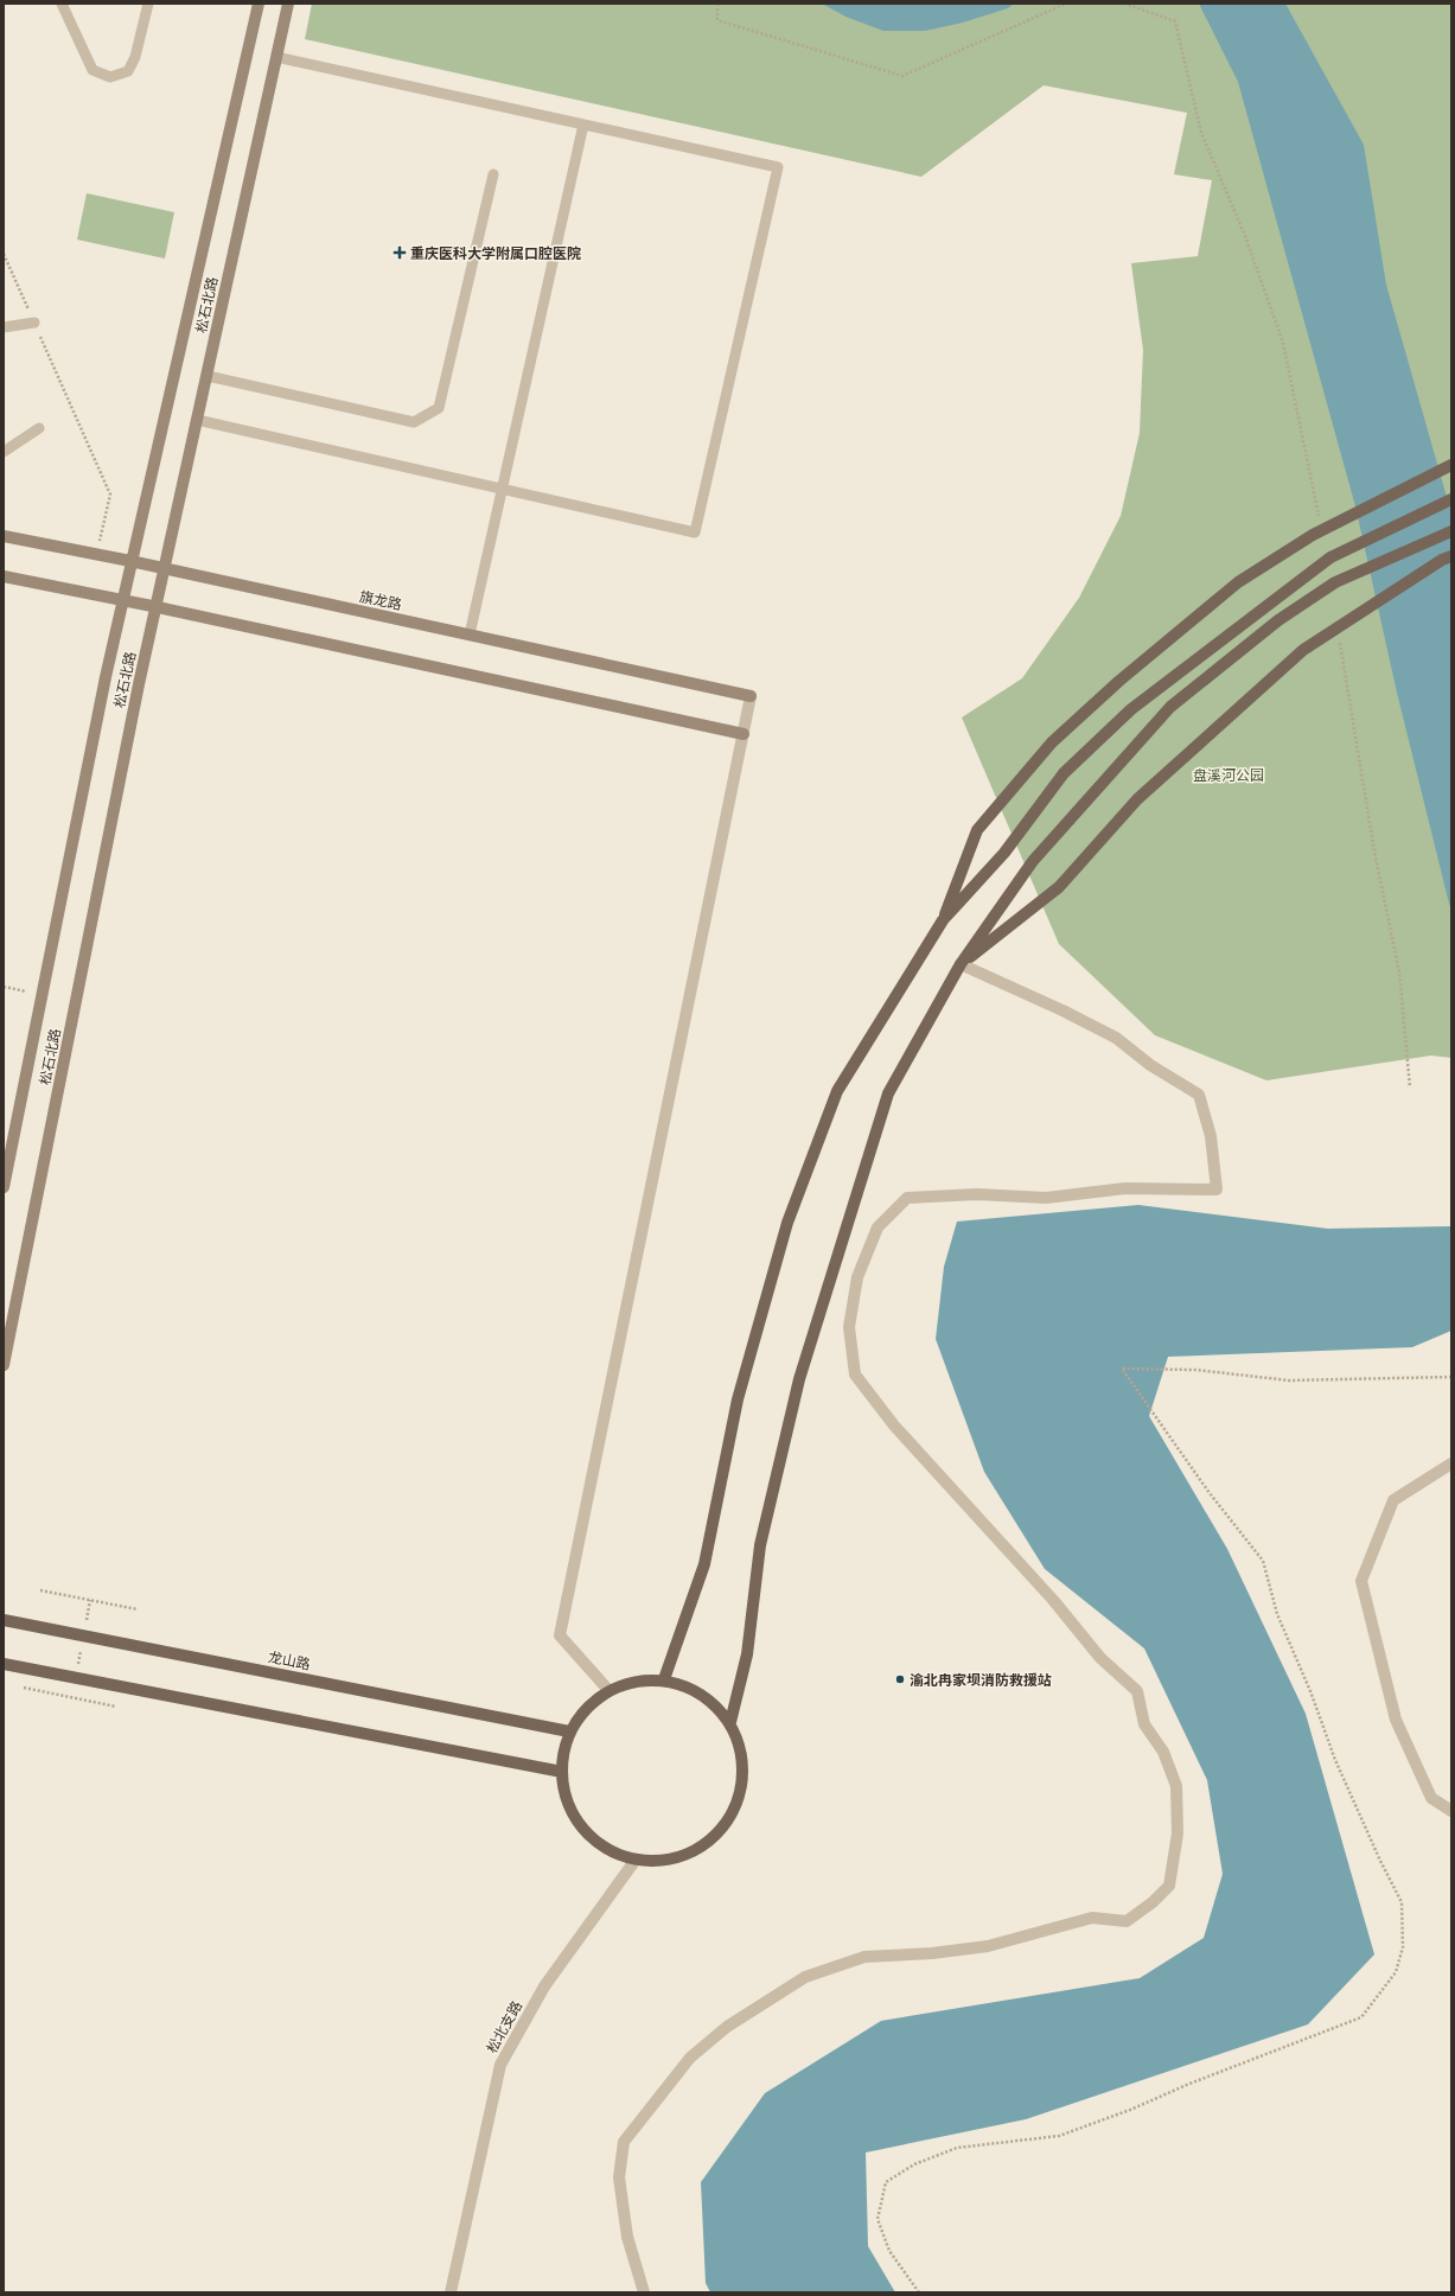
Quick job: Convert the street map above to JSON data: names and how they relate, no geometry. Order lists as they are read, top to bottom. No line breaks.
{"streets":{"main road":["松石北路","旗龙路","龙山路"],"street":["松北支路"]},"crossings":[["松石北路","旗龙路"]],"parks":["盘溪河公园"],"places":{"health":["重庆医科大学附属口腔医院"],"other":["渝北冉家坝消防救援站"]}}
